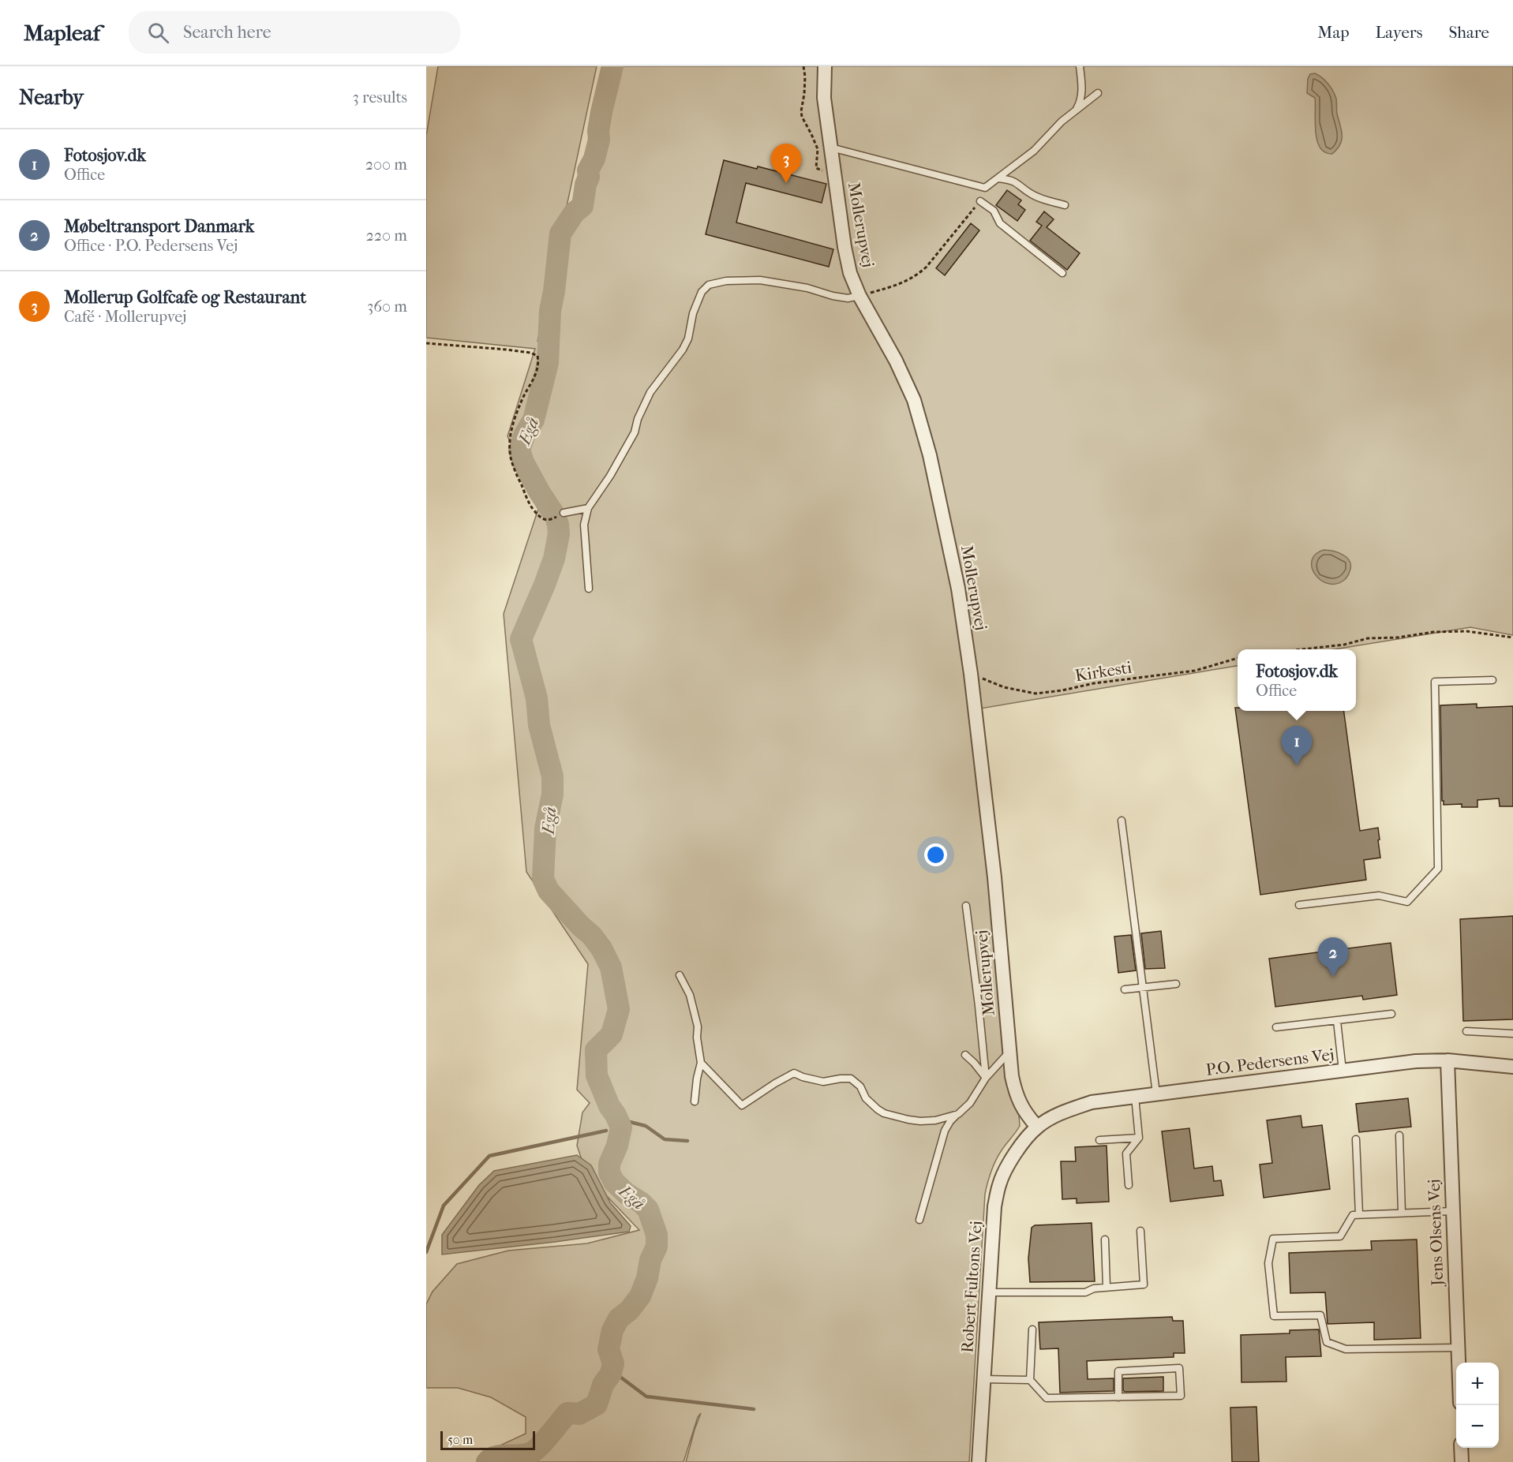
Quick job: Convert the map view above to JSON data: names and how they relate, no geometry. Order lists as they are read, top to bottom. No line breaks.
{"streets":{"street":["Mollerupvej","P.O. Pedersens Vej","Jens Olsens Vej","Robert Fultons Vej"],"path":["Kirkesti"]},"crossings":[["Mollerupvej","Kirkesti"],["Mollerupvej","P.O. Pedersens Vej"],["Mollerupvej","Robert Fultons Vej"],["P.O. Pedersens Vej","Jens Olsens Vej"],["P.O. Pedersens Vej","Robert Fultons Vej"]],"water":["Egå"],"scale_bar":"50 m","page":{"header":"Mapleaf","search":"Search here","nav":["Map","Layers","Share"],"heading":["Nearby","3 results"],"list":[{"mark":"1","name":"Fotosjov.dk","note":"Office","value":"200 m"},{"mark":"2","name":"Møbeltransport Danmark","note":"Office · P.O. Pedersens Vej","value":"220 m"},{"mark":"3","name":"Mollerup Golfcafe og Restaurant","note":"Café · Mollerupvej","value":"360 m"}],"pins":["3","1","2"],"popup":["Fotosjov.dk","Office"],"map_buttons":["+","−"],"scale":"50 m"}}
